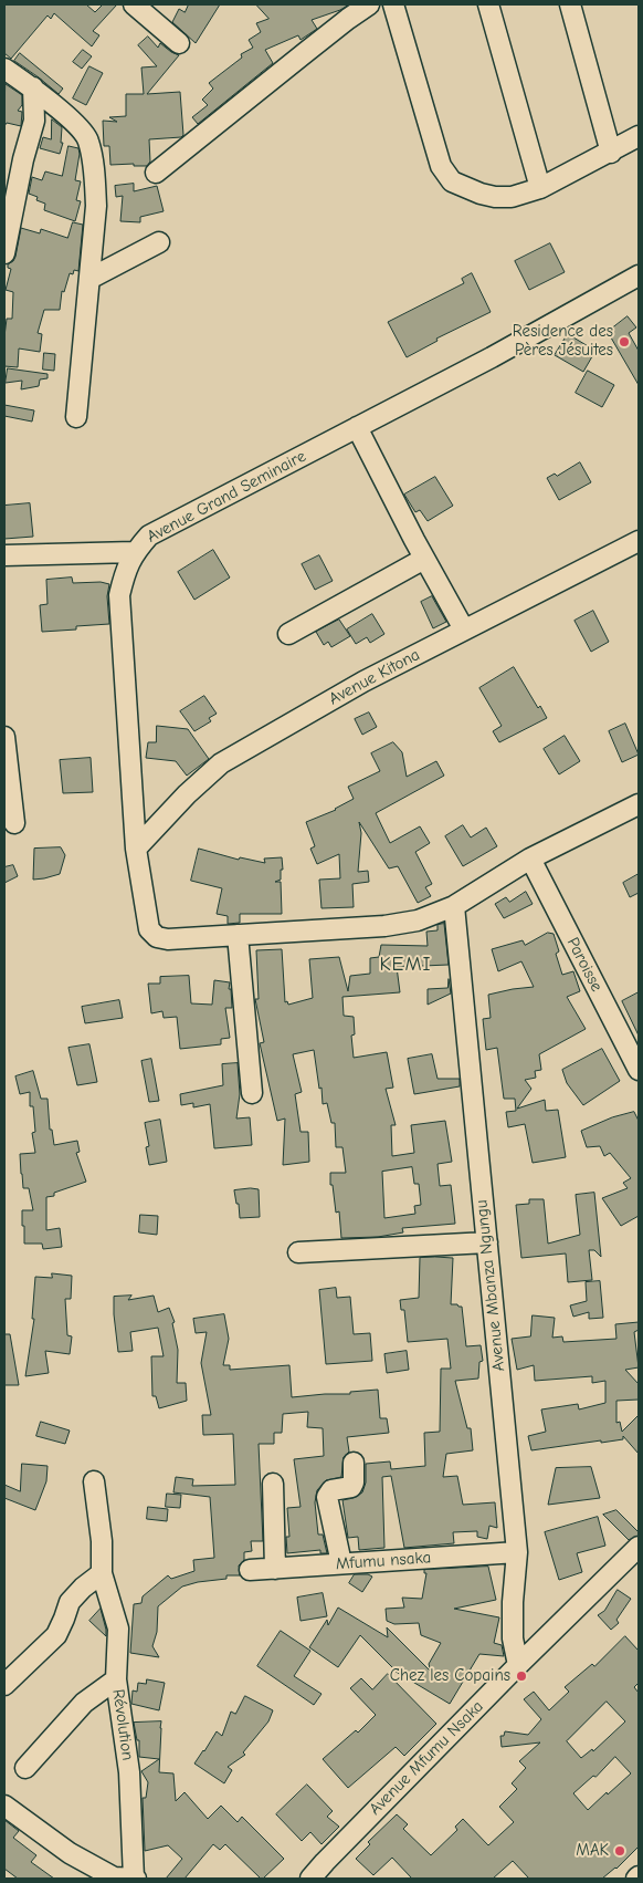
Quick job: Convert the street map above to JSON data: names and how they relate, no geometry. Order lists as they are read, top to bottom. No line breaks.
{"streets":{"street":["Avenue Grand Seminaire","Avenue Kitona","Paroisse","Avenue Mbanza Ngungu","Mfumu nsaka","Révolution","Avenue Mfumu Nsaka"]},"crossings":[["Avenue Grand Seminaire","Avenue Kitona"],["Avenue Mbanza Ngungu","Mfumu nsaka"],["Avenue Mbanza Ngungu","Avenue Mfumu Nsaka"]],"districts":["KEMI"],"places":["Residence des Pères Jésuites","Chez les Copains","MAK"]}
